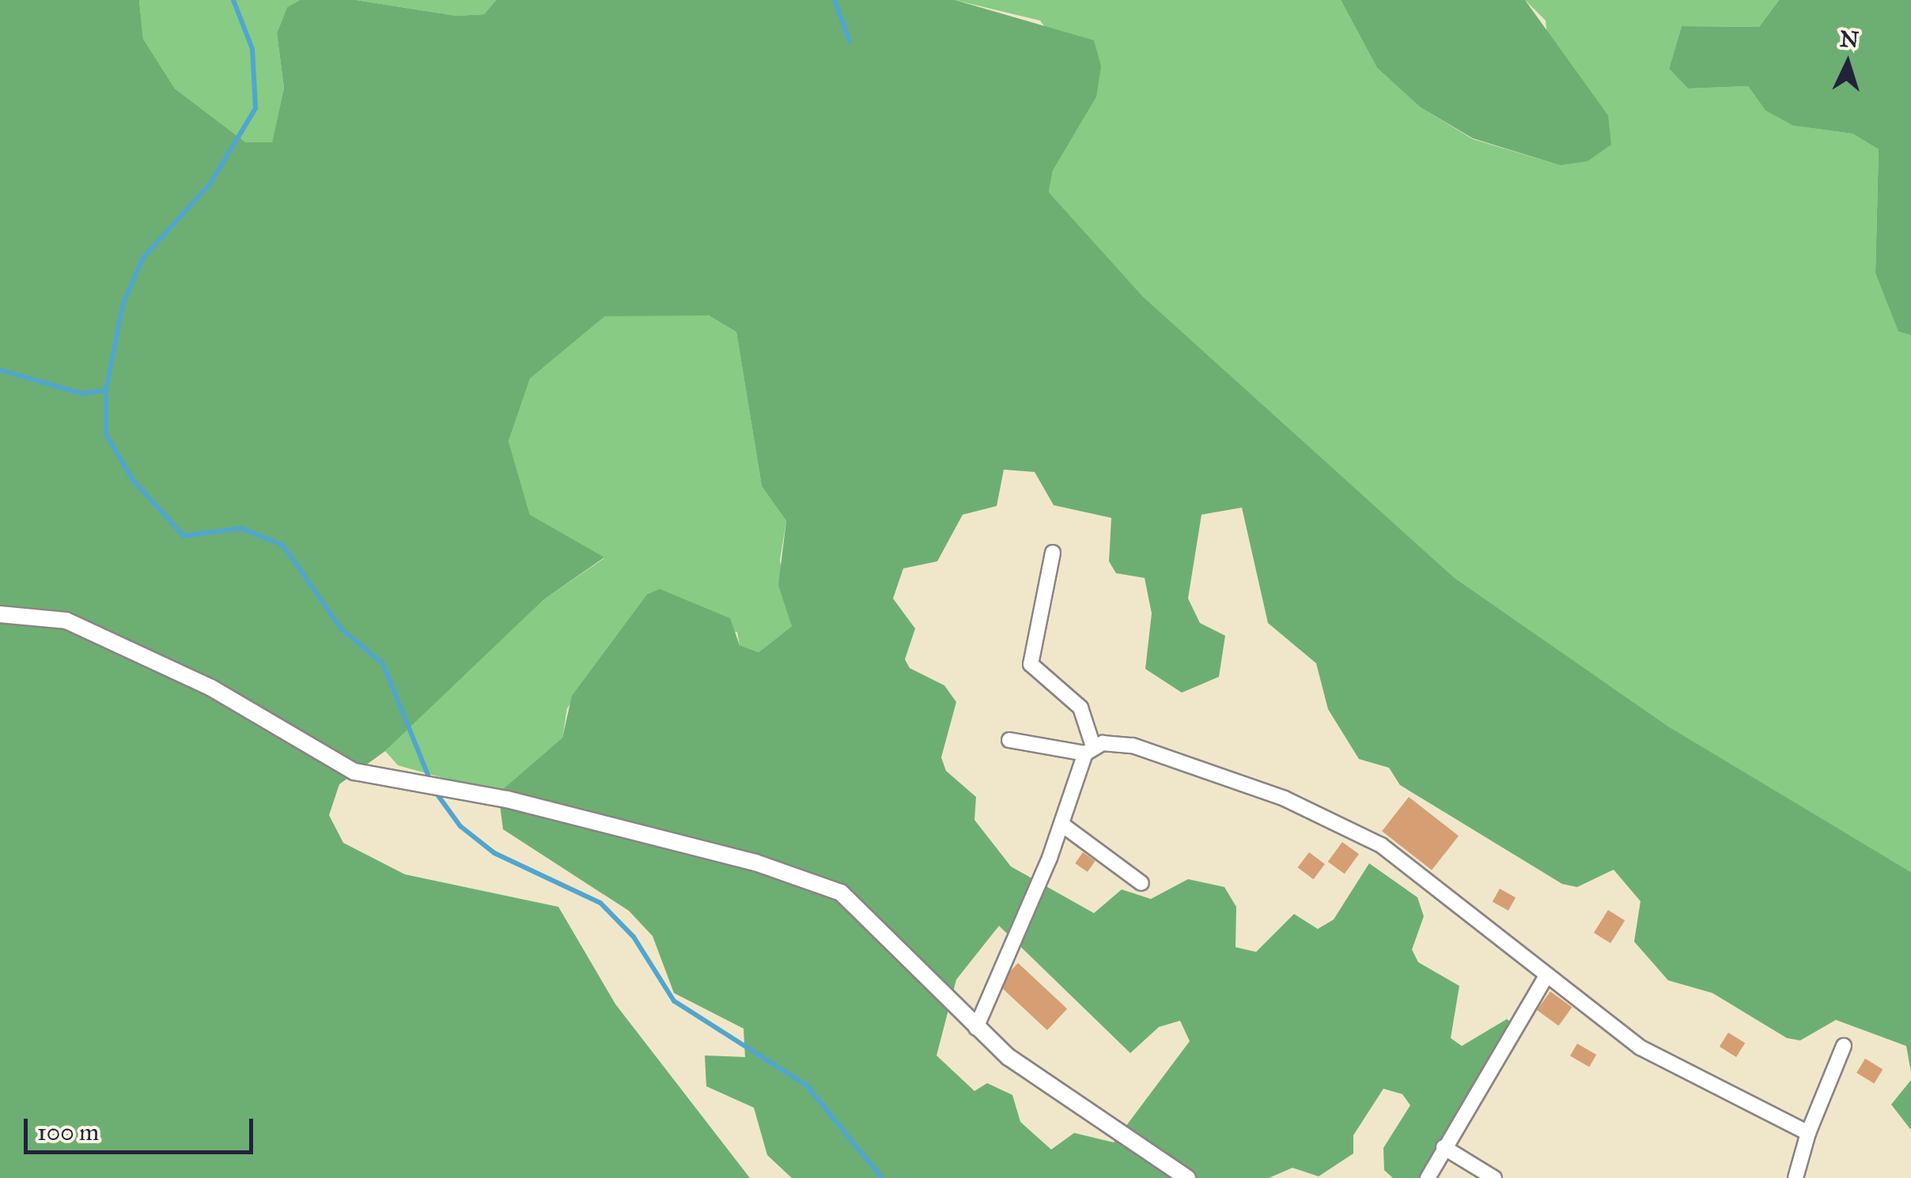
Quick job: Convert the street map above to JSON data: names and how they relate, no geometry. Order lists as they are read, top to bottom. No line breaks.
{"scale_bar":"100 m","north":"top"}
